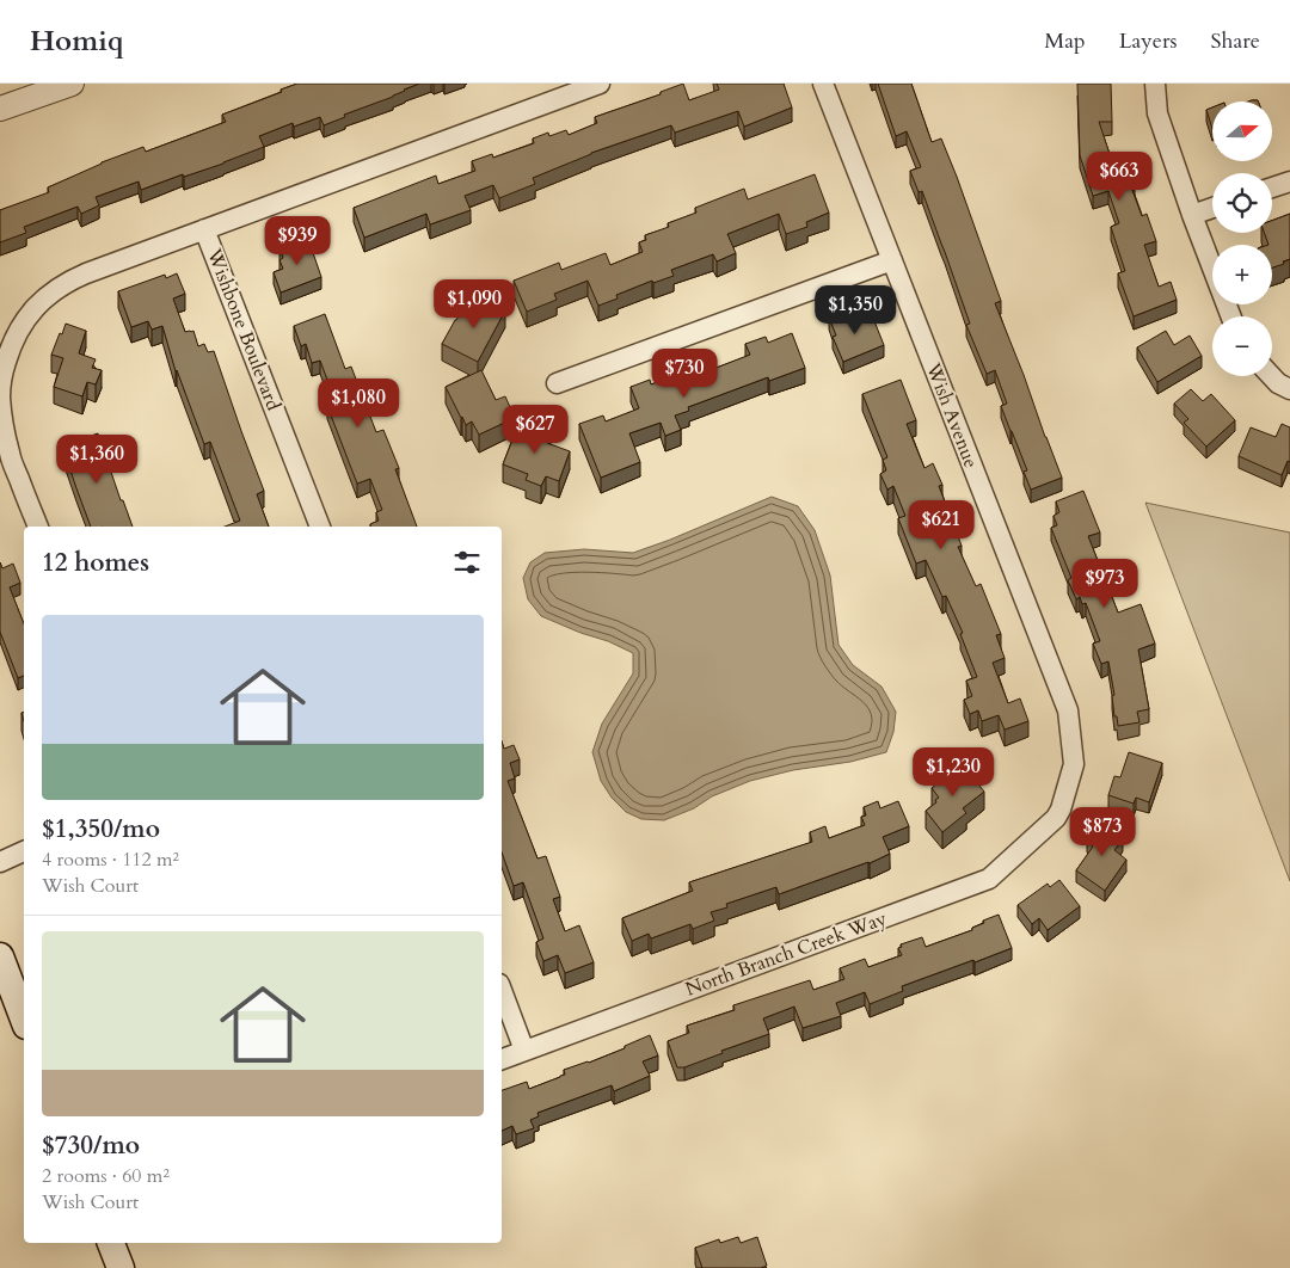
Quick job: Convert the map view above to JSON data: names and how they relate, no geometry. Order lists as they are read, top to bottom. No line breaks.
{"streets":{"street":["Wishbone Boulevard","Wish Avenue","North Branch Creek Way"]},"crossings":[["Wish Avenue","North Branch Creek Way"]],"north":"right","page":{"header":"Homiq","nav":["Map","Layers","Share"],"map_buttons":["+","−"],"price":["$663","$939","$1,090","$1,350","$730","$1,080","$627","$1,360","$621","$973","$1,230","$873"],"heading":"12 homes","list":[{"name":"$1,350/mo","note":"4 rooms · 112 m² · Wish Court"},{"name":"$730/mo","note":"2 rooms · 60 m² · Wish Court"}]}}
